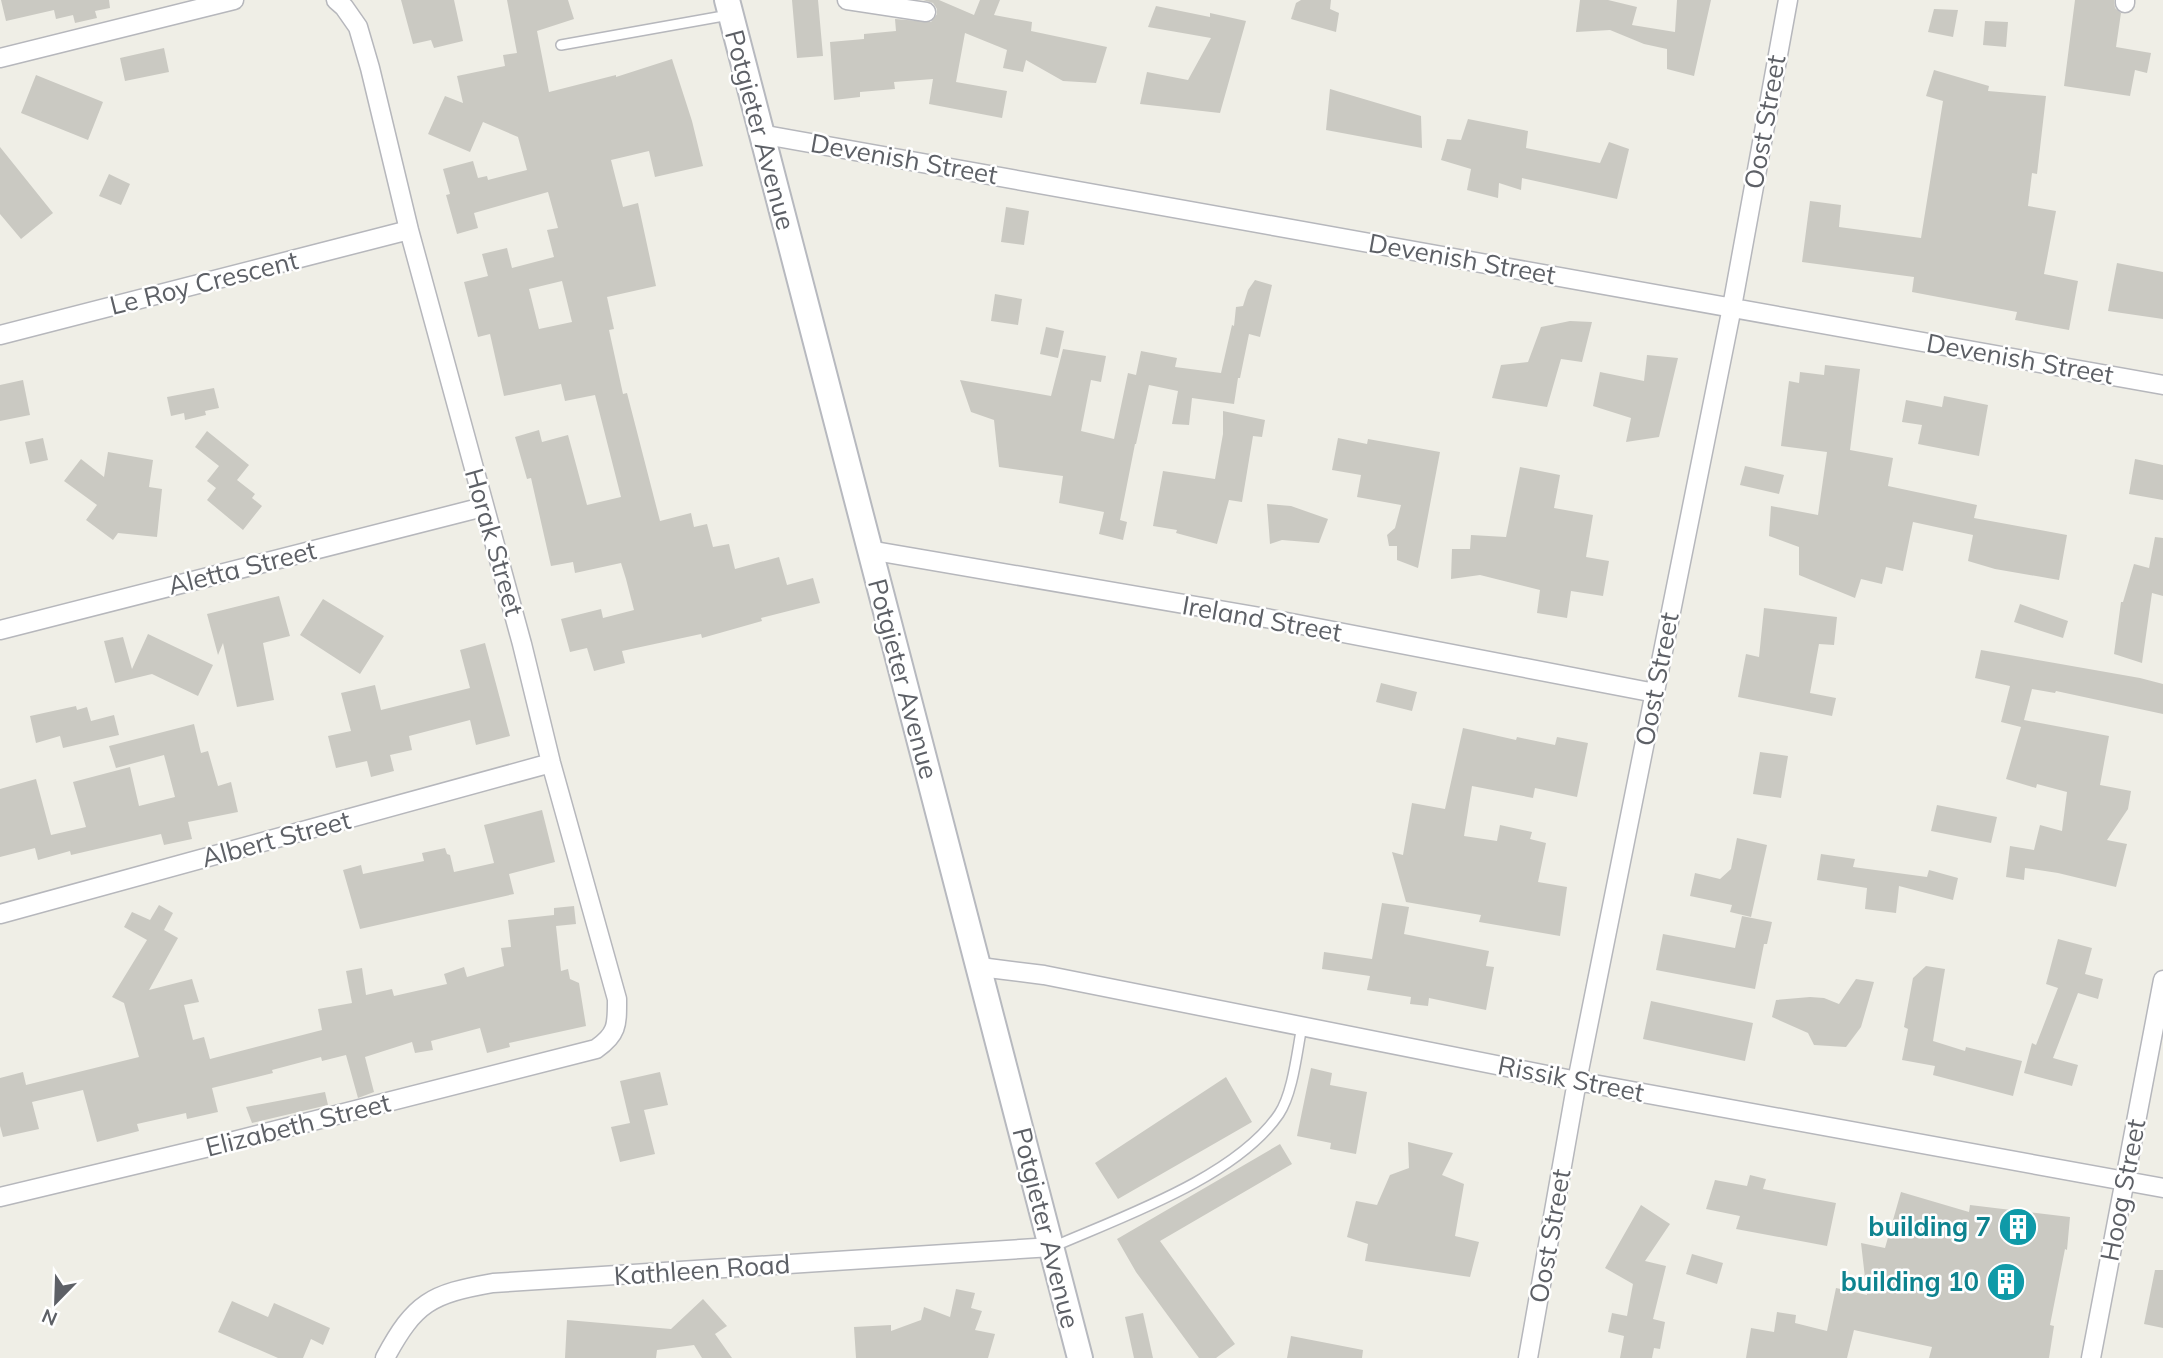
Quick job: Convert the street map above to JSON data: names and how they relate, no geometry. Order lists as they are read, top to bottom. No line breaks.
{"streets":{"street":["Oost Street","Potgieter Avenue","Devenish Street","Le Roy Crescent","Horak Street","Aletta Street","Ireland Street","Albert Street","Rissik Street","Elizabeth Street","Hoog Street","Kathleen Road"]},"crossings":[["Oost Street","Devenish Street"],["Oost Street","Ireland Street"],["Oost Street","Rissik Street"],["Potgieter Avenue","Devenish Street"],["Potgieter Avenue","Ireland Street"],["Potgieter Avenue","Rissik Street"],["Potgieter Avenue","Kathleen Road"],["Le Roy Crescent","Horak Street"],["Horak Street","Aletta Street"],["Horak Street","Albert Street"],["Horak Street","Elizabeth Street"],["Rissik Street","Hoog Street"]],"places":{"building":["building 7","building 10"]},"north":"bottom left"}
